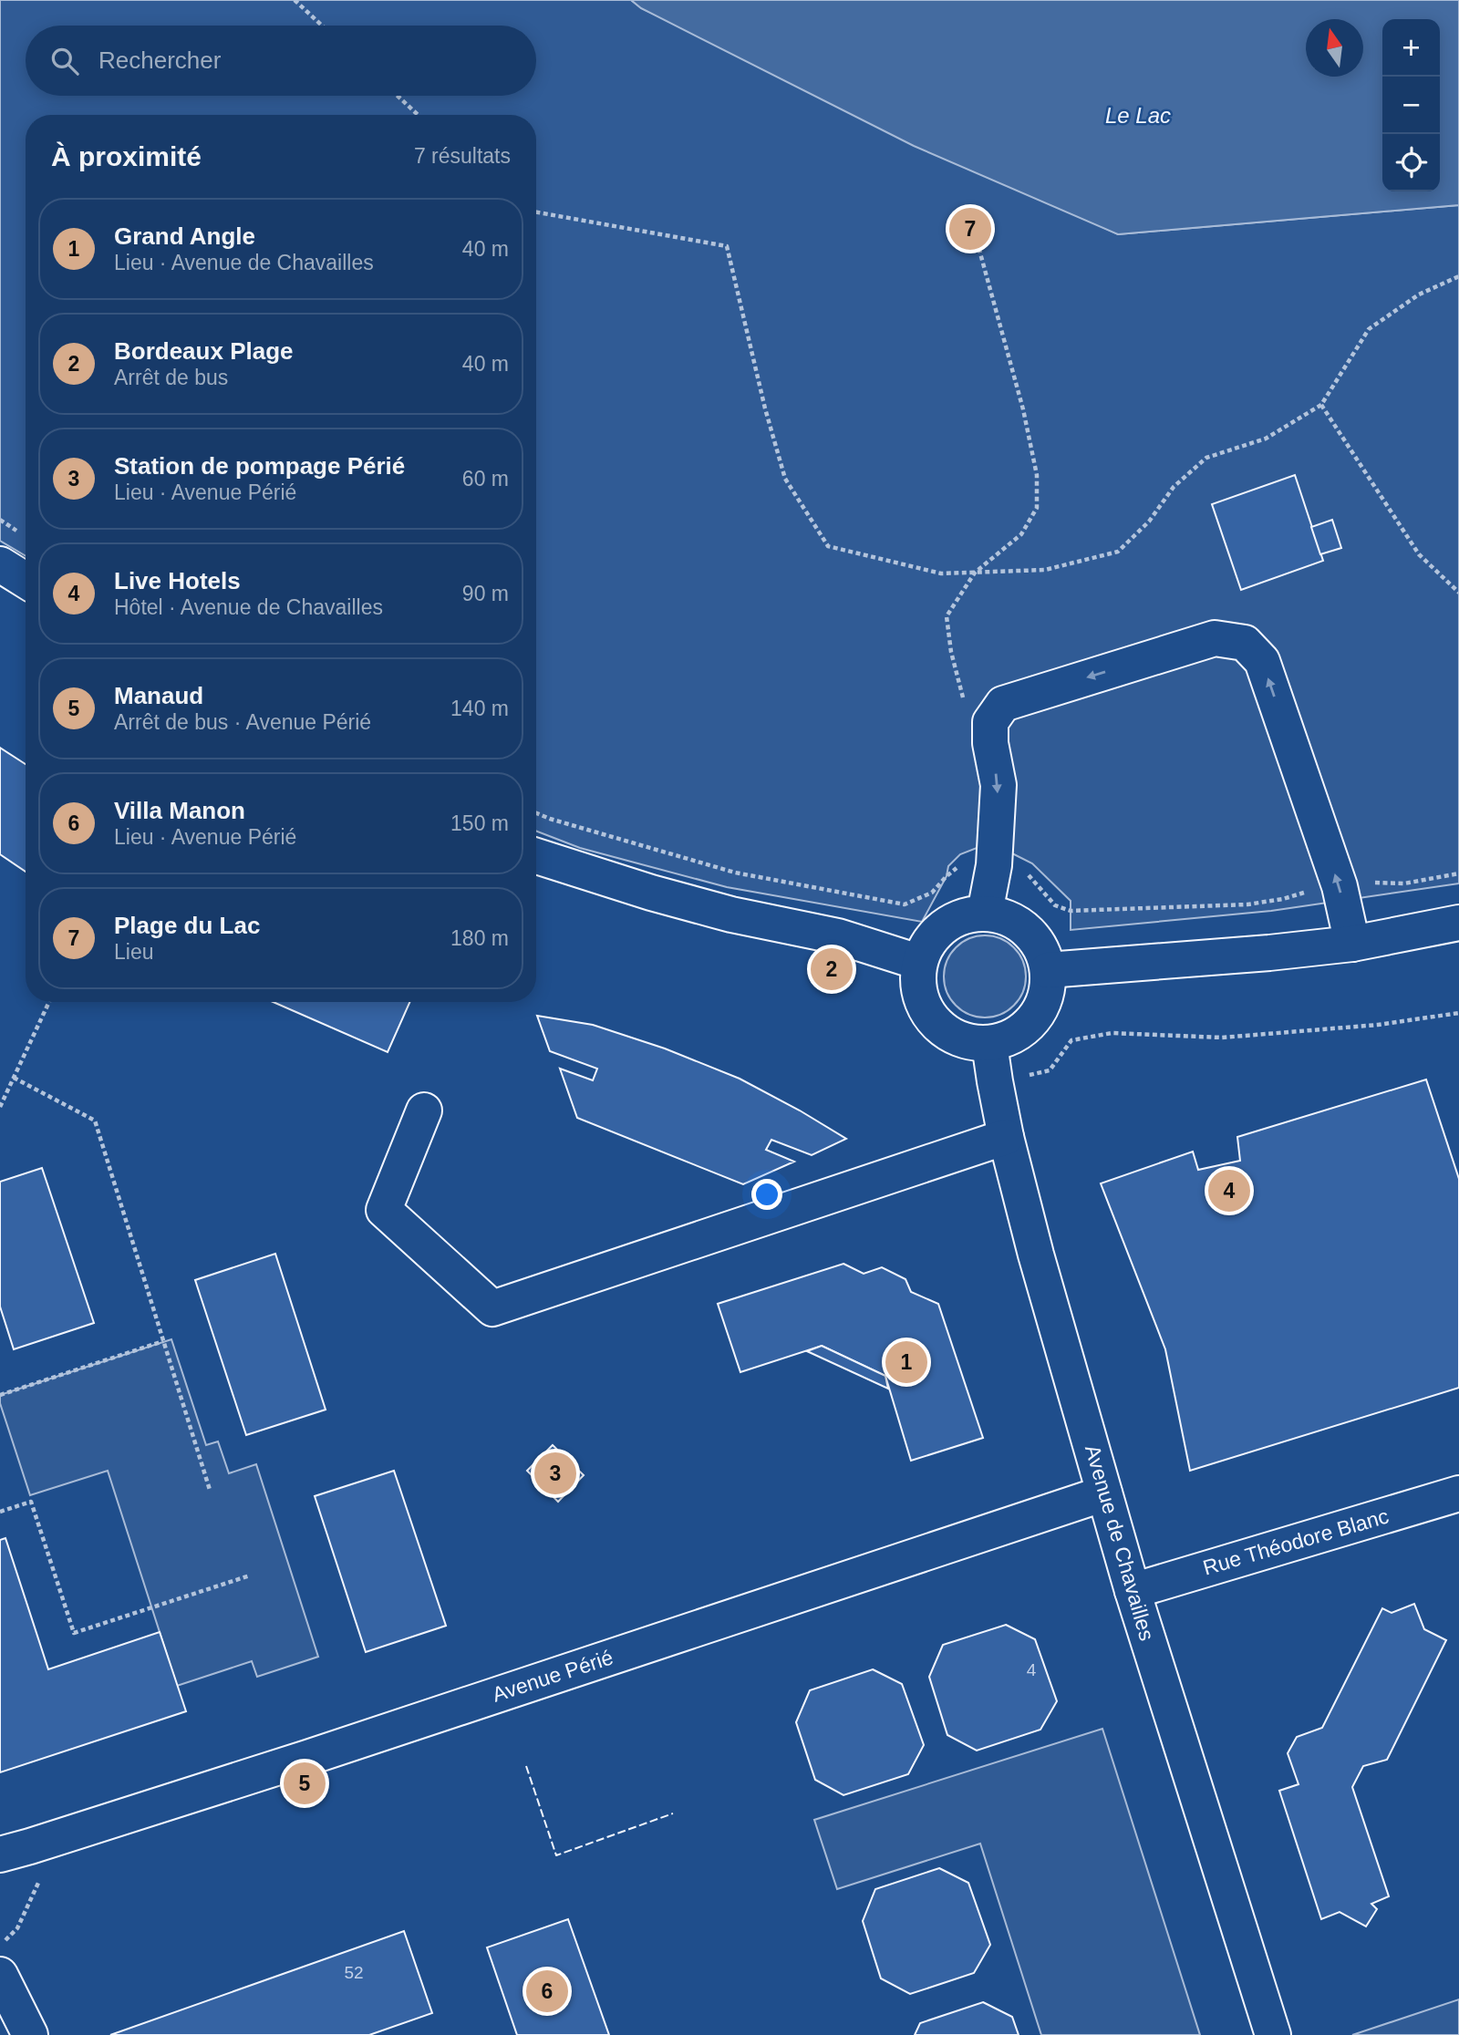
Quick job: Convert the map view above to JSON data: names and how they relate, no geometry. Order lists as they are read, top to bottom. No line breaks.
{"streets":{"street":["Rue Théodore Blanc","Avenue de Chavailles","Avenue Périé"]},"crossings":[["Rue Théodore Blanc","Avenue de Chavailles"],["Avenue de Chavailles","Avenue Périé"]],"water":["Le Lac"],"house_numbers":["4","52"],"north":"top","page":{"map_buttons":["+","−"],"search":"Rechercher","heading":["À proximité","7 résultats"],"list":[{"mark":"1","name":"Grand Angle","note":"Lieu · Avenue de Chavailles","value":"40 m"},{"mark":"2","name":"Bordeaux Plage","note":"Arrêt de bus","value":"40 m"},{"mark":"3","name":"Station de pompage Périé","note":"Lieu · Avenue Périé","value":"60 m"},{"mark":"4","name":"Live Hotels","note":"Hôtel · Avenue de Chavailles","value":"90 m"},{"mark":"5","name":"Manaud","note":"Arrêt de bus · Avenue Périé","value":"140 m"},{"mark":"6","name":"Villa Manon","note":"Lieu · Avenue Périé","value":"150 m"},{"mark":"7","name":"Plage du Lac","note":"Lieu","value":"180 m"}],"pins":["7","2","4","1","3","5","6"]}}
